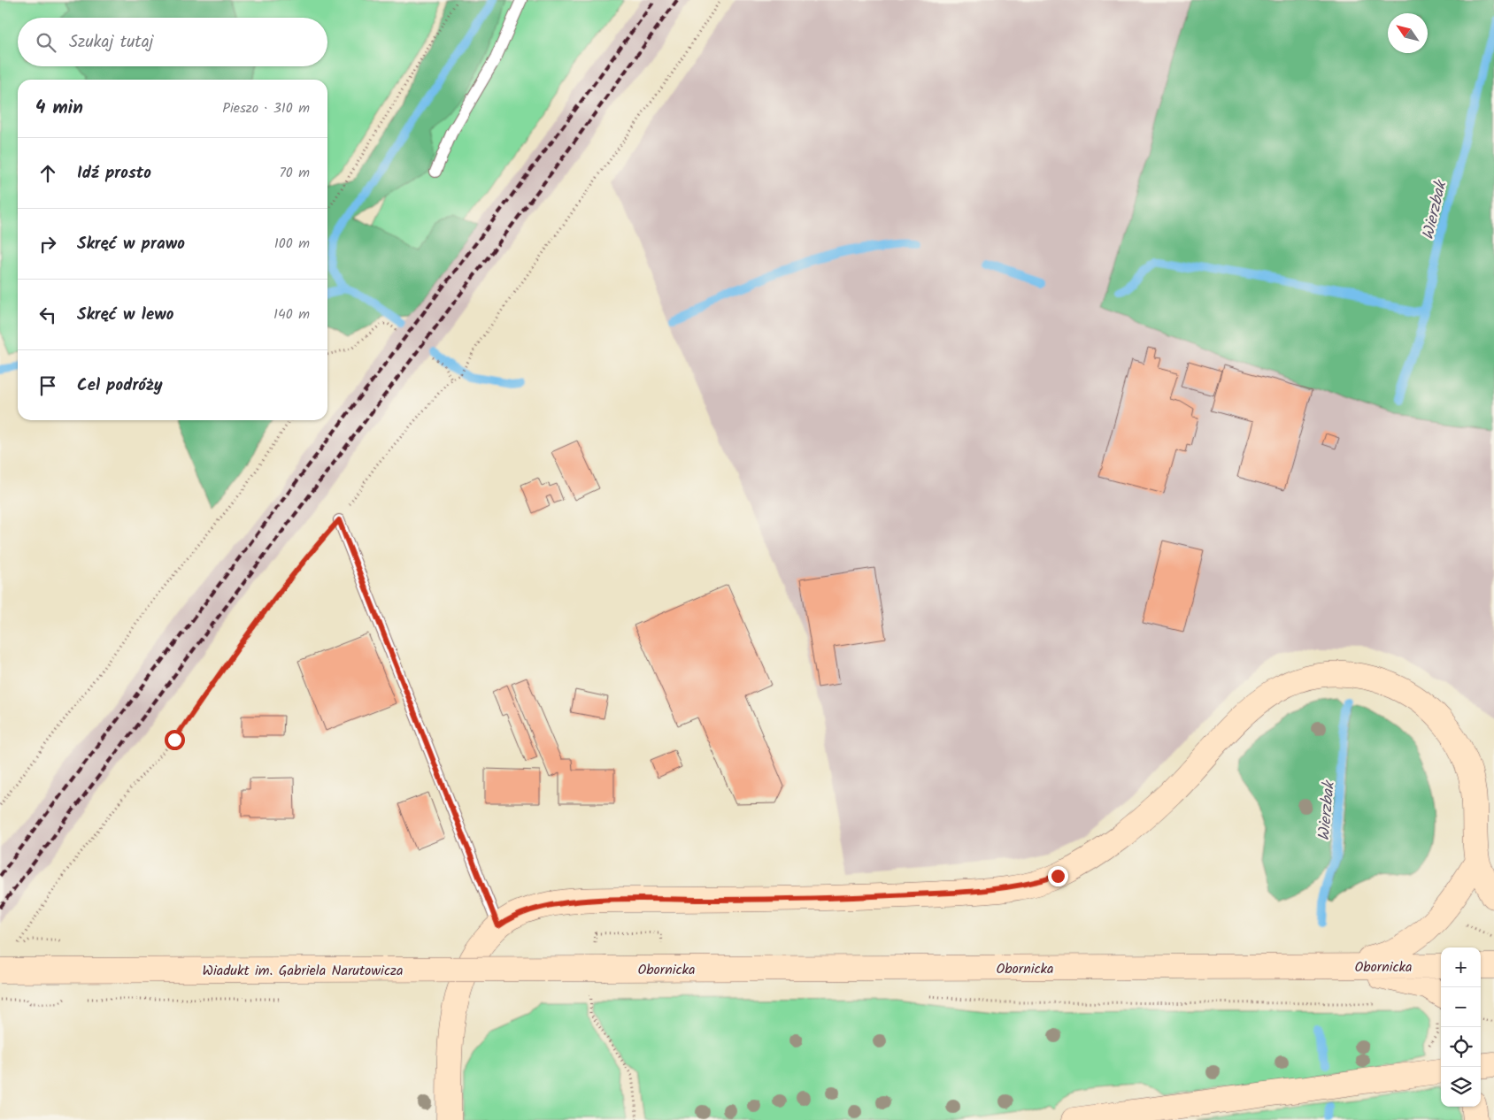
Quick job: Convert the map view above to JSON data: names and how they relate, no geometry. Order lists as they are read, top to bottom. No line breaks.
{"streets":{"street":["Obornicka","Wiadukt im. Gabriela Narutowicza"]},"crossings":[["Obornicka","Wiadukt im. Gabriela Narutowicza"]],"water":["Wierzbak"],"north":"top left","page":{"search":"Szukaj tutaj","heading":["4 min","Pieszo · 310 m"],"list":[["Idź prosto","70 m"],["Skręć w prawo","100 m"],["Skręć w lewo","140 m"],"Cel podróży"],"map_buttons":["+","−"]}}
